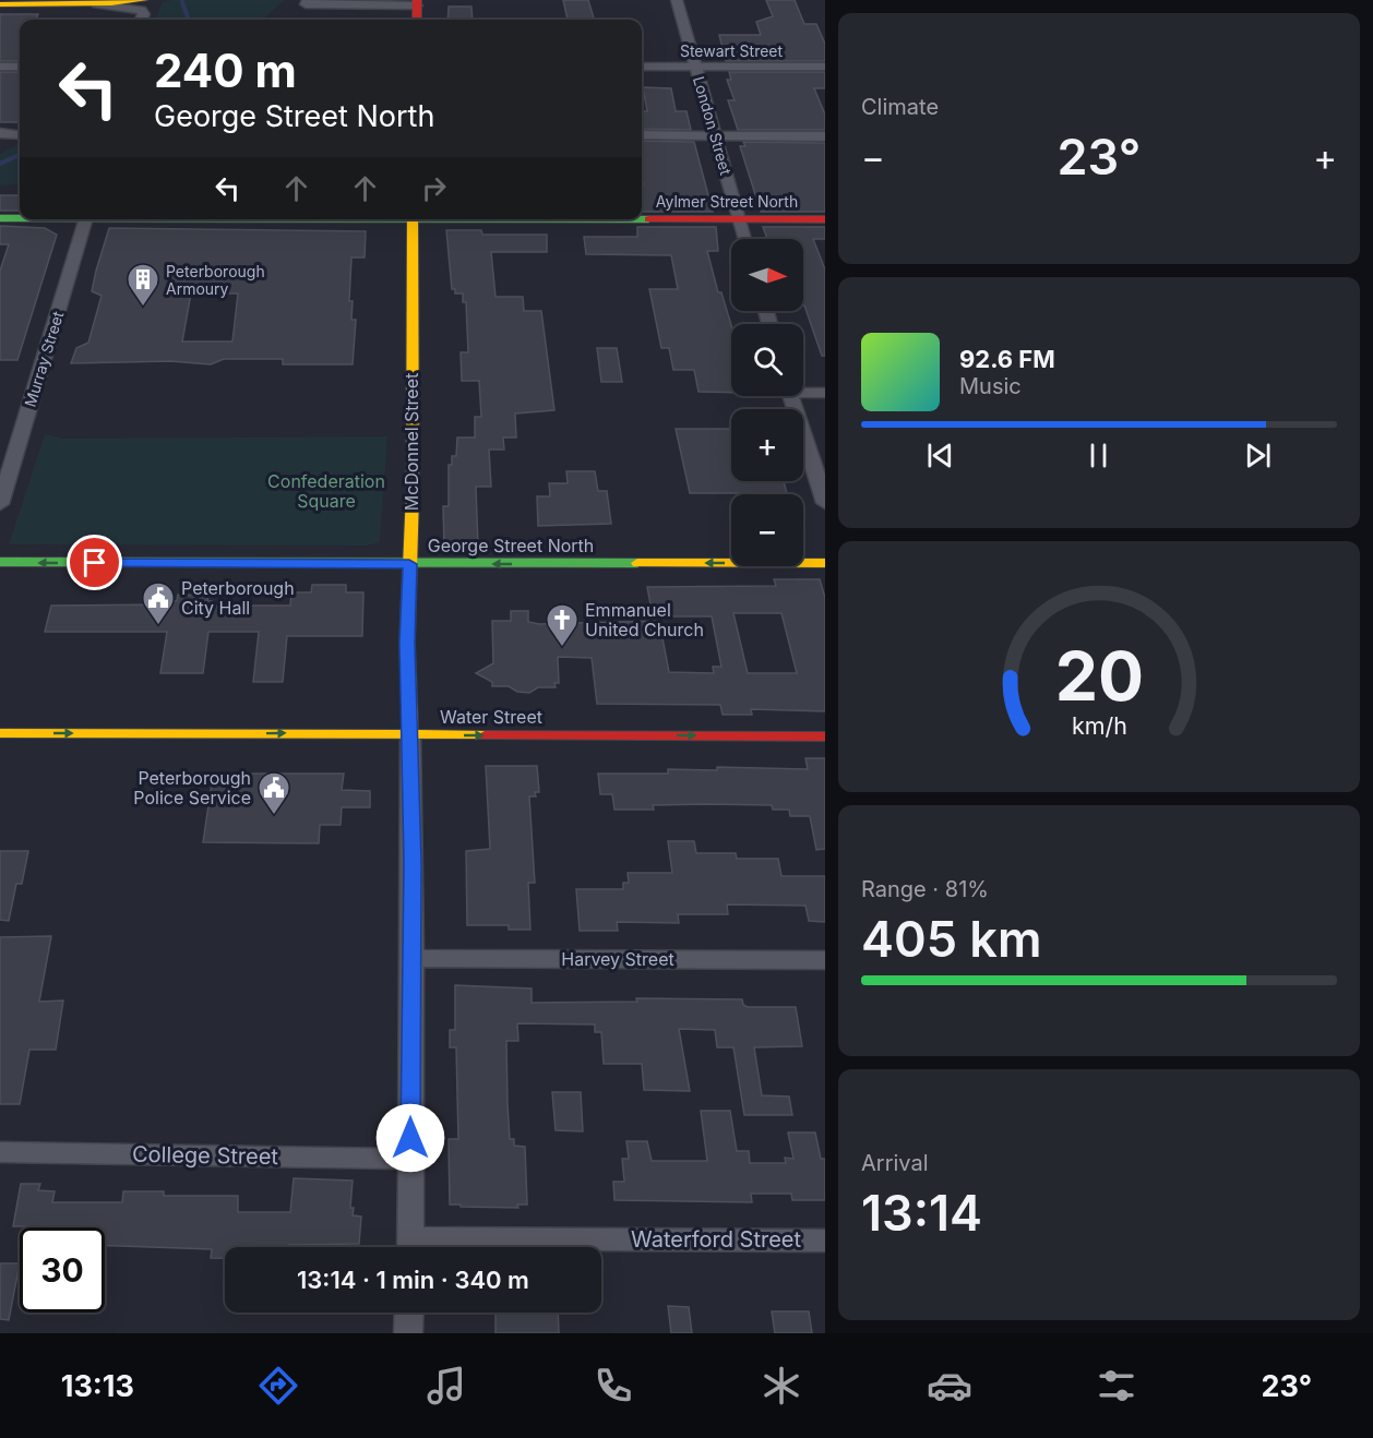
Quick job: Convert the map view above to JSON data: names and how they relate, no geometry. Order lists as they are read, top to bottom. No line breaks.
{"streets":{"street":["Stewart Street","London Street","Aylmer Street North","Murray Street","McDonnel Street","George Street North","Water Street","Harvey Street","College Street","Waterford Street"]},"crossings":[["Stewart Street","London Street"],["London Street","Aylmer Street North"],["McDonnel Street","George Street North"],["McDonnel Street","Water Street"],["McDonnel Street","Harvey Street"],["McDonnel Street","College Street"]],"one_way":["George Street North","Water Street"],"parks":["Confederation Square"],"places":{"building":["Peterborough Armoury"],"public building":["Peterborough City Hall","Peterborough Police Service"],"church":["Emmanuel United Church"]},"north":"right","page":{"tile":["Climate",["Range · 81%","405 km"],["Arrival","13:14"]],"turn":["240 m","George Street North"],"heat":["−","23°","+"],"map_buttons":["+","−"],"song":["92.6 FM","Music"],"limit":"30","trip":"13:14 · 1 min · 340 m","tabs":["13:13","23°"],"gauge":["20","km/h"]}}
